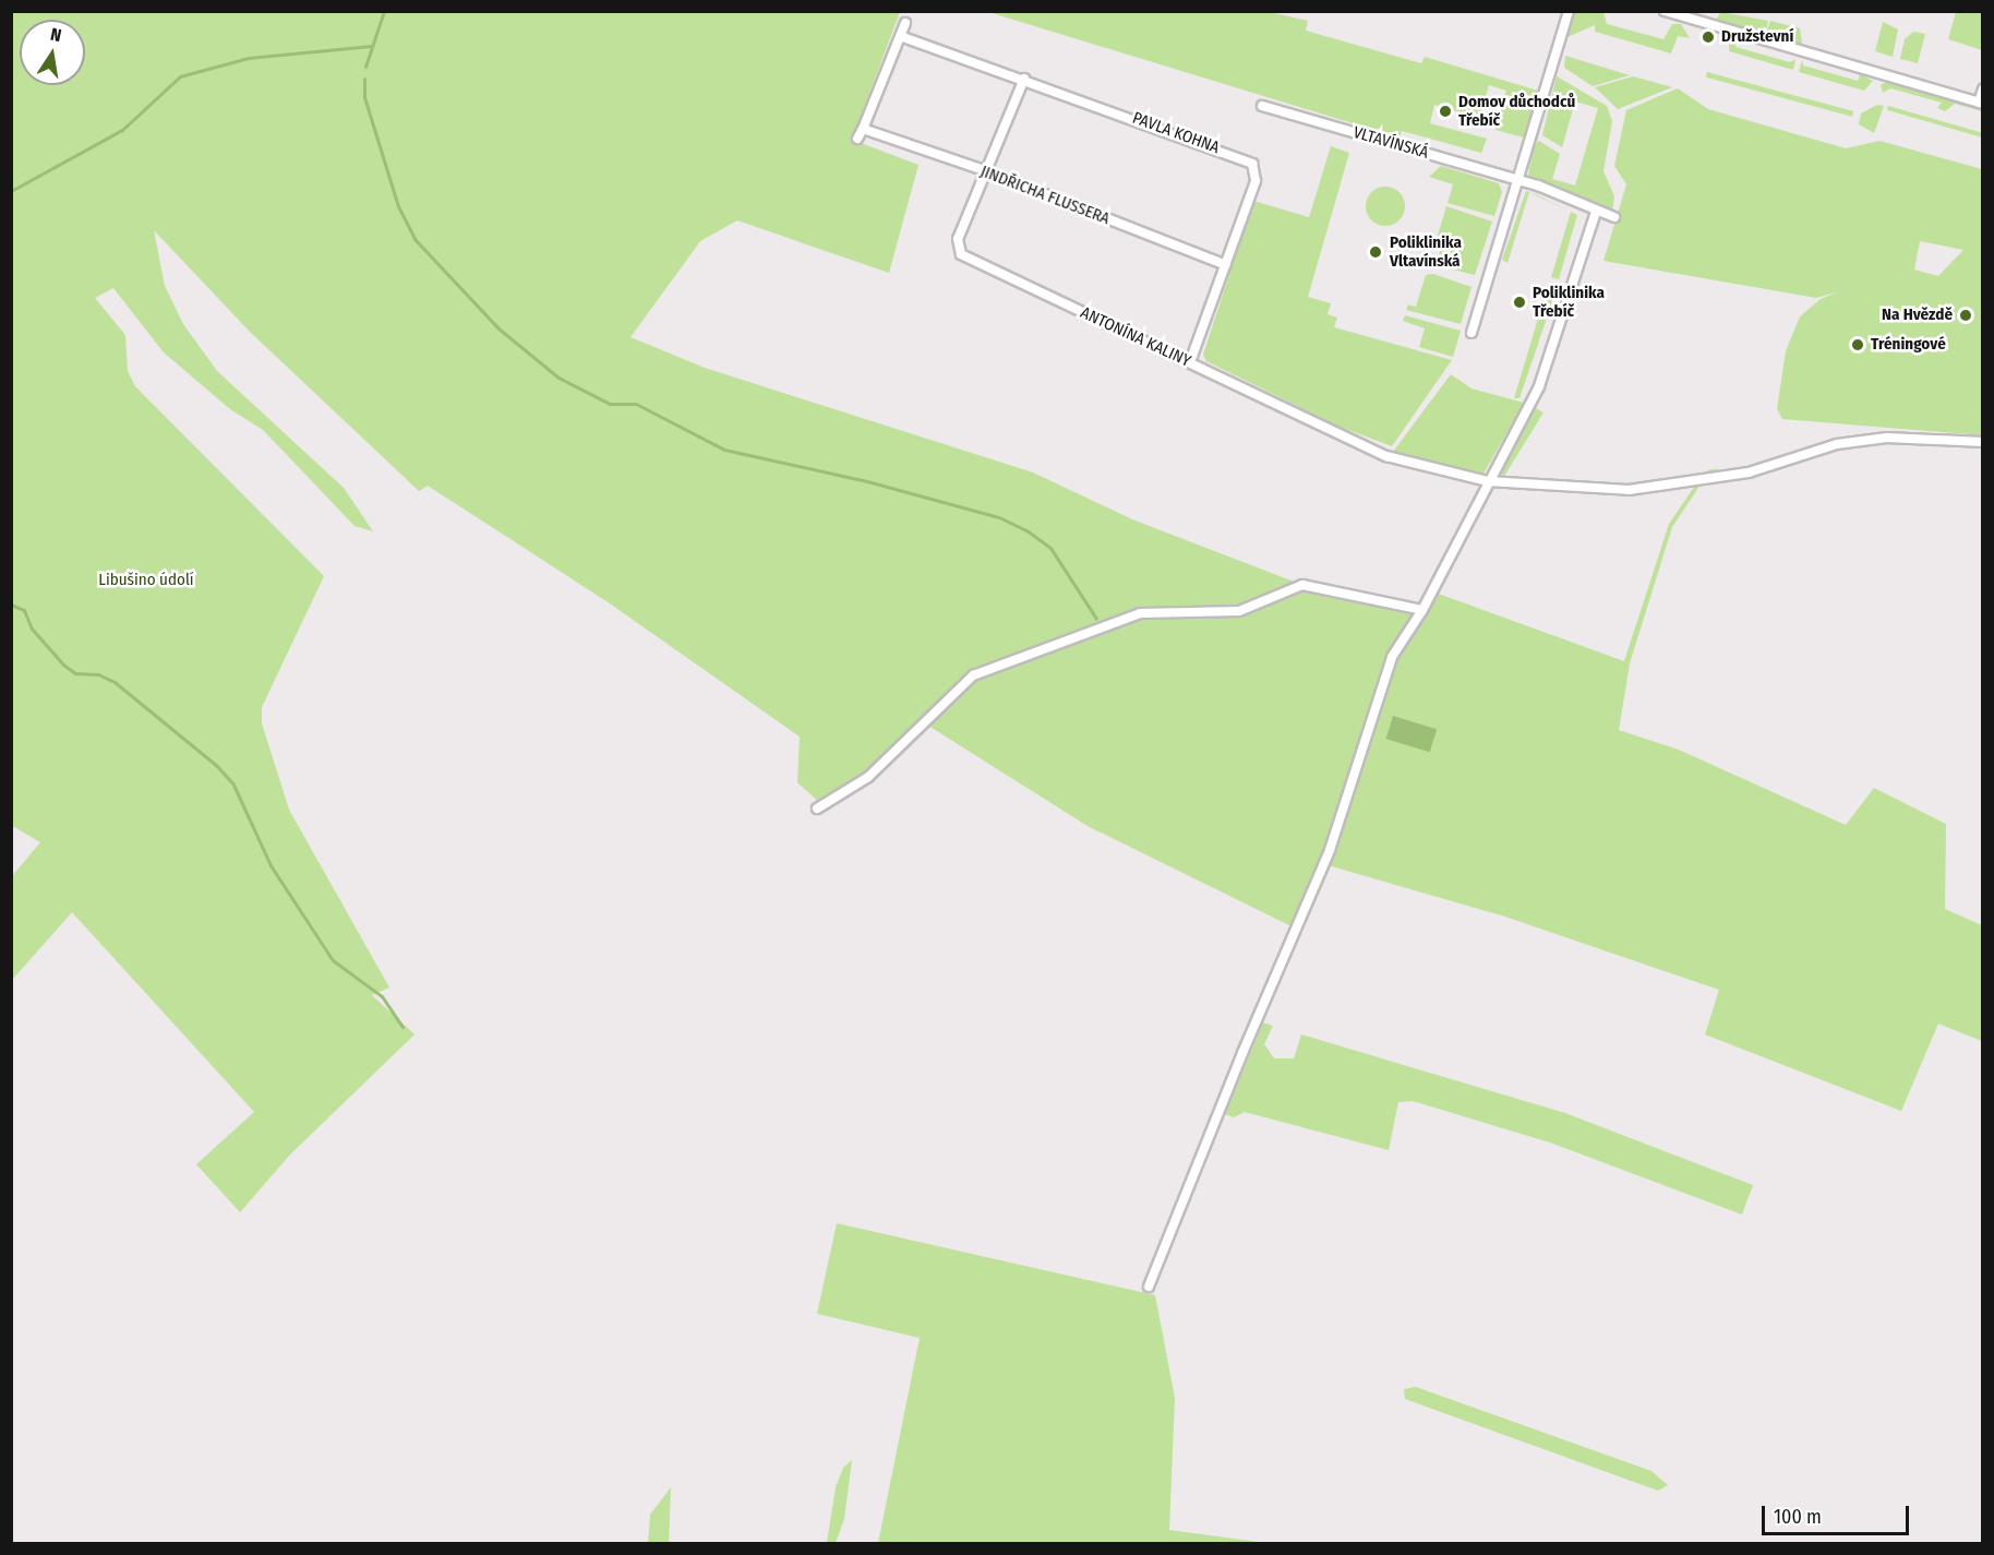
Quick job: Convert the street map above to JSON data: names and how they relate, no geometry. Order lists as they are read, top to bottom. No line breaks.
{"streets":{"street":["PAVLA KOHNA","VLTAVÍNSKÁ","JINDŘICHA FLUSSERA","ANTONÍNA KALINY"]},"crossings":[["PAVLA KOHNA","JINDŘICHA FLUSSERA"],["PAVLA KOHNA","ANTONÍNA KALINY"],["JINDŘICHA FLUSSERA","ANTONÍNA KALINY"]],"parks":["Libušino údolí"],"places":["Družstevní","Domov důchodců Třebíč","Poliklinika Vltavínská","Poliklinika Třebíč","Na Hvězdě","Tréningové"],"scale_bar":"100 m","north":"top"}
